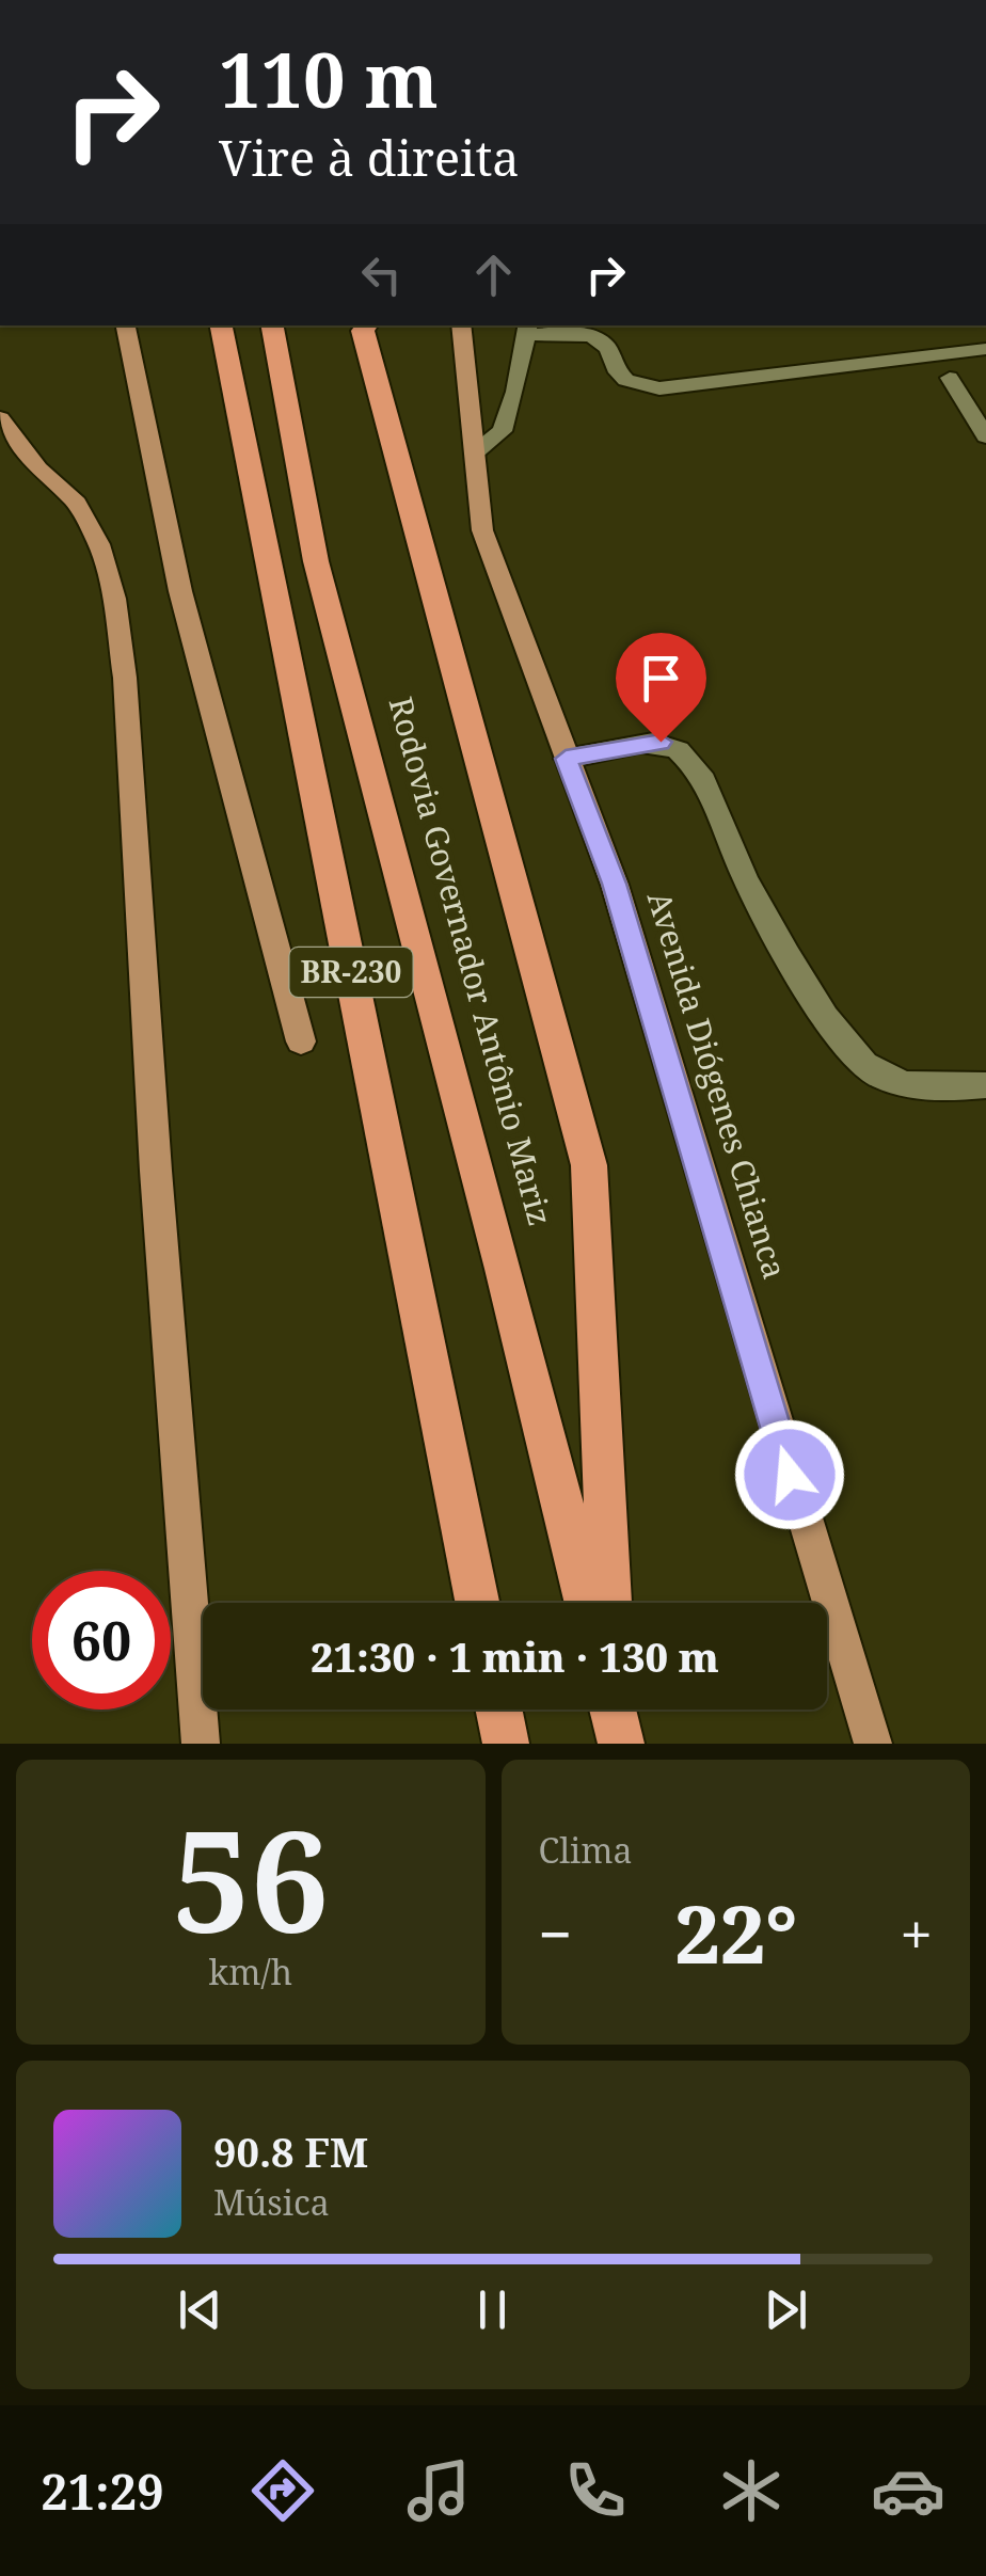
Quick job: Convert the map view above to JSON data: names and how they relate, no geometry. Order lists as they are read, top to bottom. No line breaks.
{"streets":{"highway":["Rodovia Governador Antônio Mariz","BR-230"],"main road":["Avenida Diógenes Chianca"]},"page":{"turn":["110 m","Vire à direita"],"limit":"60","trip":"21:30 · 1 min · 130 m","tile":[["56","km/h"],"Clima"],"heat":["−","22°","+"],"song":["90.8 FM","Música"],"tabs":"21:29"}}
